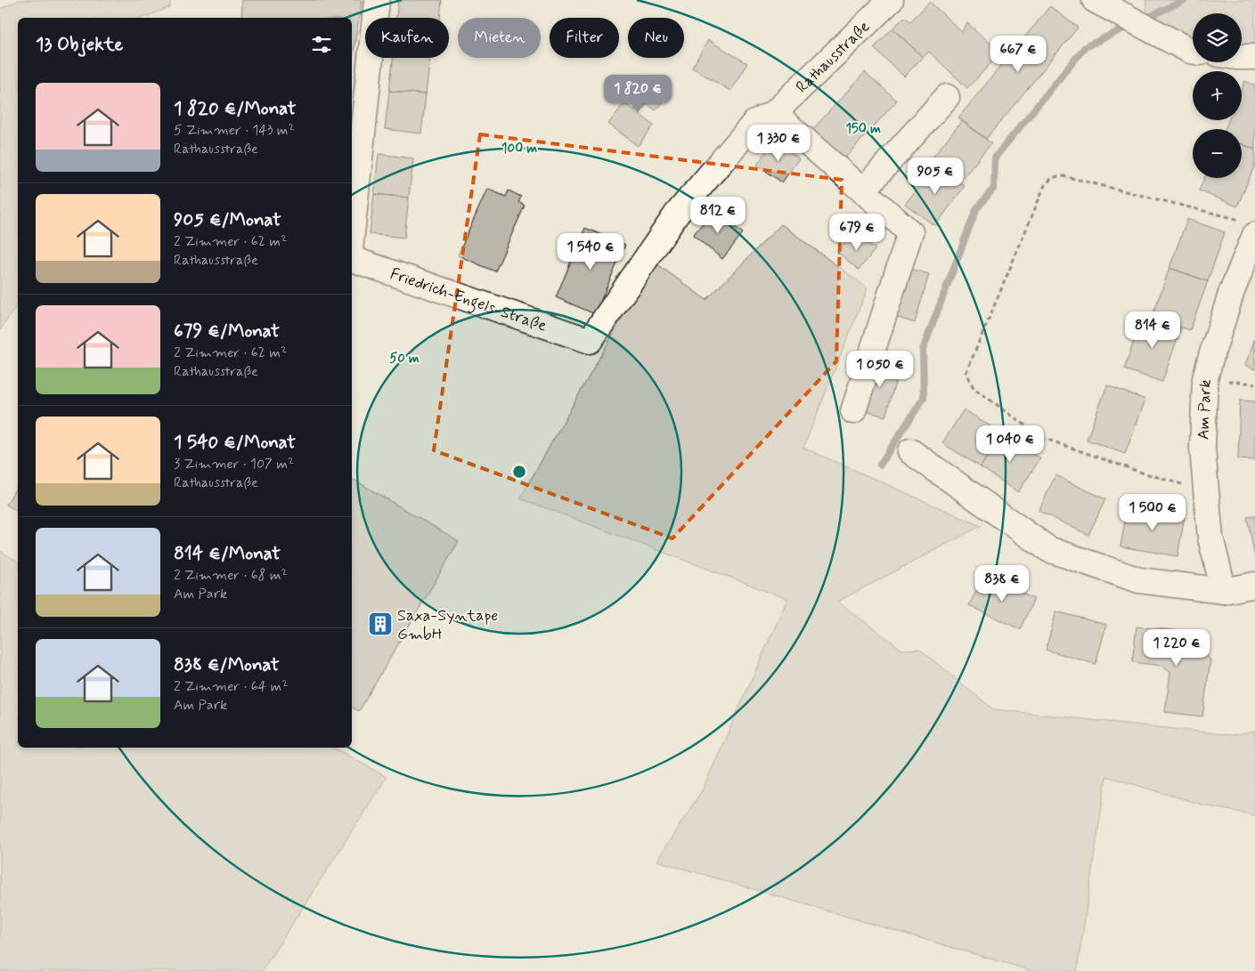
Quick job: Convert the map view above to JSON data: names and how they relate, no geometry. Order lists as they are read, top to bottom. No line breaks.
{"streets":{"street":["Rathausstraße","Friedrich-Engels-Straße","Am Park"]},"crossings":[["Rathausstraße","Friedrich-Engels-Straße"]],"places":{"building":["Saxa-Syntape GmbH"]},"page":{"map_buttons":["+","−"],"chip":["Kaufen","Mieten","Filter","Neu"],"heading":"13 Objekte","price":["667 €","1 820 €","1 330 €","905 €","812 €","679 €","1 540 €","814 €","1 050 €","1 040 €","1 500 €","838 €","1 220 €"],"list":[{"name":"1 820 €/Monat","note":"5 Zimmer · 143 m² · Rathausstraße"},{"name":"905 €/Monat","note":"2 Zimmer · 62 m² · Rathausstraße"},{"name":"679 €/Monat","note":"2 Zimmer · 62 m² · Rathausstraße"},{"name":"1 540 €/Monat","note":"3 Zimmer · 107 m² · Rathausstraße"},{"name":"814 €/Monat","note":"2 Zimmer · 68 m² · Am Park"},{"name":"838 €/Monat","note":"2 Zimmer · 64 m² · Am Park"}]},"rings":["150 m","100 m","50 m"]}
